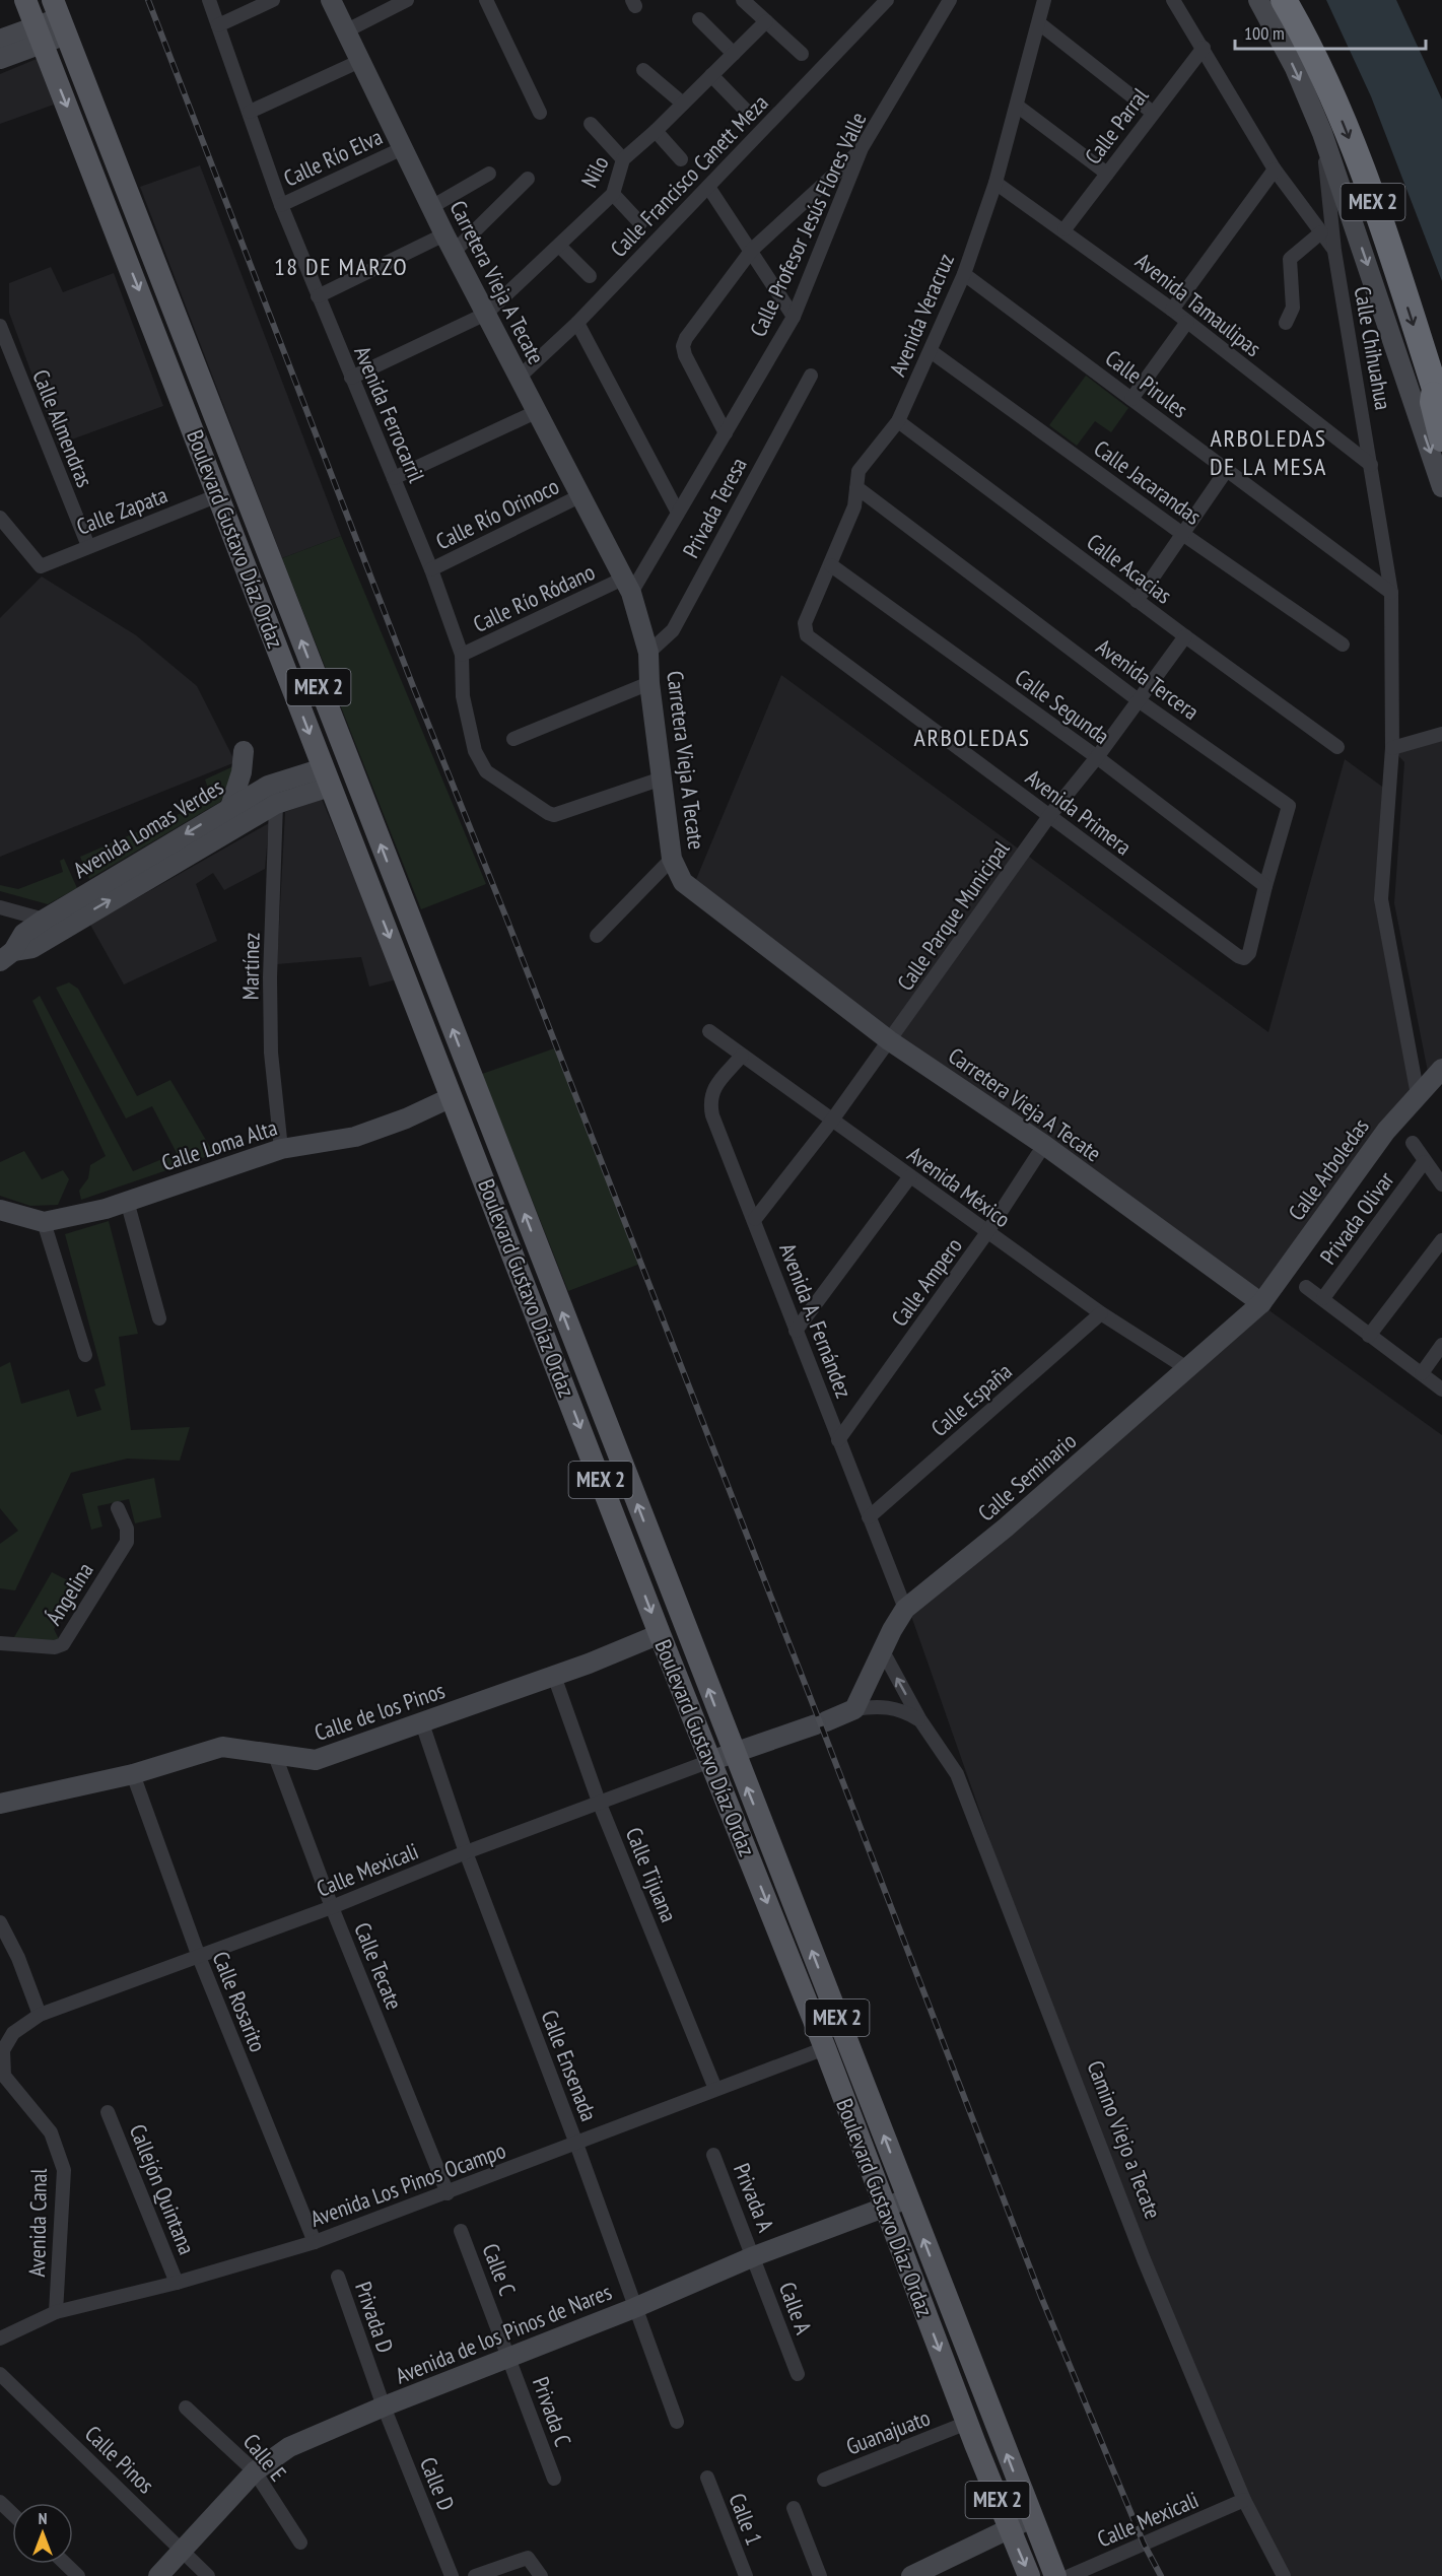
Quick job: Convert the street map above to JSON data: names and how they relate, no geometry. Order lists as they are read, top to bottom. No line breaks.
{"streets":{"highway":["MEX 2"],"main road":["Boulevard Gustavo Díaz Ordaz"],"street":["Calle Parral","Calle Río Elva","Nilo","Calle Francisco Canett Meza","Calle Profesor Jesús Flores Valle","Carretera Vieja A Tecate","Avenida Tamaulipas","Avenida Veracruz","Calle Chihuahua","Calle Pirules","Avenida Ferrocarril","Calle Almendras","Calle Jacarandas","Privada Teresa","Calle Zapata","Calle Río Orinoco","Calle Acacias","Calle Río Ródano","Avenida Tercera","Calle Segunda","Avenida Primera","Avenida Lomas Verdes","Calle Parque Municipal","Martínez","Calle Loma Alta","Calle Arboledas","Avenida México","Privada Olivar","Calle Ampero","Avenida A. Fernández","Calle España","Calle Seminario","Ángelina","Calle de los Pinos","Calle Mexicali","Calle Tijuana","Calle Tecate","Calle Rosarito","Calle Ensenada","Camino Viejo a Tecate","Avenida Los Pinos Ocampo","Callejón Quintana","Privada A","Avenida Canal","Calle C","Calle A","Privada D","Avenida de los Pinos de Nares","Privada C","Guanajuato","Calle E","Calle Pinos","Calle D","Calle 1"]},"crossings":[["Calle Parral","Avenida Tamaulipas"],["Calle Parral","Calle Chihuahua"],["Calle Río Elva","Carretera Vieja A Tecate"],["Calle Río Elva","Avenida Ferrocarril"],["Nilo","Carretera Vieja A Tecate"],["Nilo","Avenida Ferrocarril"],["Calle Francisco Canett Meza","Carretera Vieja A Tecate"],["Calle Profesor Jesús Flores Valle","Carretera Vieja A Tecate"],["Calle Profesor Jesús Flores Valle","Calle Río Ródano"],["Carretera Vieja A Tecate","Avenida Ferrocarril"],["Carretera Vieja A Tecate","Privada Teresa"],["Carretera Vieja A Tecate","Calle Río Orinoco"],["Carretera Vieja A Tecate","Calle Río Ródano"],["Carretera Vieja A Tecate","Calle Parque Municipal"],["Carretera Vieja A Tecate","Calle Arboledas"],["Carretera Vieja A Tecate","Calle Ampero"],["Carretera Vieja A Tecate","Calle Seminario"],["Avenida Tamaulipas","Avenida Veracruz"],["Avenida Tamaulipas","Calle Chihuahua"],["Avenida Veracruz","Calle Pirules"],["Avenida Veracruz","Calle Jacarandas"],["Avenida Veracruz","Calle Acacias"],["Avenida Veracruz","Avenida Tercera"],["Avenida Veracruz","Calle Segunda"],["Avenida Veracruz","Avenida Primera"],["Calle Chihuahua","Calle Pirules"],["Calle Chihuahua","Calle Arboledas"],["Avenida Ferrocarril","Calle Río Orinoco"],["Avenida Ferrocarril","Calle Río Ródano"],["Calle Almendras","Calle Zapata"],["Calle Zapata","Boulevard Gustavo Díaz Ordaz"],["Boulevard Gustavo Díaz Ordaz","Avenida Lomas Verdes"],["Boulevard Gustavo Díaz Ordaz","Calle Loma Alta"],["Boulevard Gustavo Díaz Ordaz","Calle de los Pinos"],["Boulevard Gustavo Díaz Ordaz","Calle Mexicali"],["Boulevard Gustavo Díaz Ordaz","Avenida Los Pinos Ocampo"],["Boulevard Gustavo Díaz Ordaz","Avenida de los Pinos de Nares"],["Boulevard Gustavo Díaz Ordaz","Guanajuato"],["Calle Acacias","Calle Parque Municipal"],["Avenida Tercera","Calle Segunda"],["Avenida Tercera","Avenida Primera"],["Avenida Tercera","Calle Parque Municipal"],["Calle Segunda","Calle Parque Municipal"],["Avenida Primera","Calle Parque Municipal"],["Avenida Lomas Verdes","Martínez"],["Calle Parque Municipal","Avenida México"],["Calle Parque Municipal","Avenida A. Fernández"],["Martínez","Calle Loma Alta"],["Calle Arboledas","Calle Seminario"],["Avenida México","Calle Ampero"],["Avenida México","Avenida A. Fernández"],["Avenida México","Calle España"],["Avenida México","Calle Seminario"],["Calle Ampero","Avenida A. Fernández"],["Avenida A. Fernández","Calle España"],["Avenida A. Fernández","Calle Seminario"],["Calle Seminario","Camino Viejo a Tecate"],["Calle de los Pinos","Calle Tijuana"],["Calle de los Pinos","Calle Tecate"],["Calle de los Pinos","Calle Rosarito"],["Calle de los Pinos","Calle Ensenada"],["Calle Mexicali","Calle Tijuana"],["Calle Mexicali","Calle Tecate"],["Calle Mexicali","Calle Rosarito"],["Calle Mexicali","Calle Ensenada"],["Calle Mexicali","Camino Viejo a Tecate"],["Calle Mexicali","Avenida Canal"],["Calle Tijuana","Avenida Los Pinos Ocampo"],["Calle Tecate","Avenida Los Pinos Ocampo"],["Calle Rosarito","Avenida Los Pinos Ocampo"],["Calle Ensenada","Avenida Los Pinos Ocampo"],["Calle Ensenada","Avenida de los Pinos de Nares"],["Avenida Los Pinos Ocampo","Callejón Quintana"],["Avenida Los Pinos Ocampo","Avenida Canal"],["Privada A","Calle A"],["Privada A","Avenida de los Pinos de Nares"],["Calle C","Avenida de los Pinos de Nares"],["Calle C","Privada C"],["Calle A","Avenida de los Pinos de Nares"],["Privada D","Avenida de los Pinos de Nares"],["Privada D","Calle D"],["Avenida de los Pinos de Nares","Privada C"],["Avenida de los Pinos de Nares","Calle E"],["Avenida de los Pinos de Nares","Calle Pinos"],["Avenida de los Pinos de Nares","Calle D"]],"districts":["18 DE MARZO","ARBOLEDAS DE LA MESA","ARBOLEDAS"],"scale_bar":"100 m","north":"top"}
